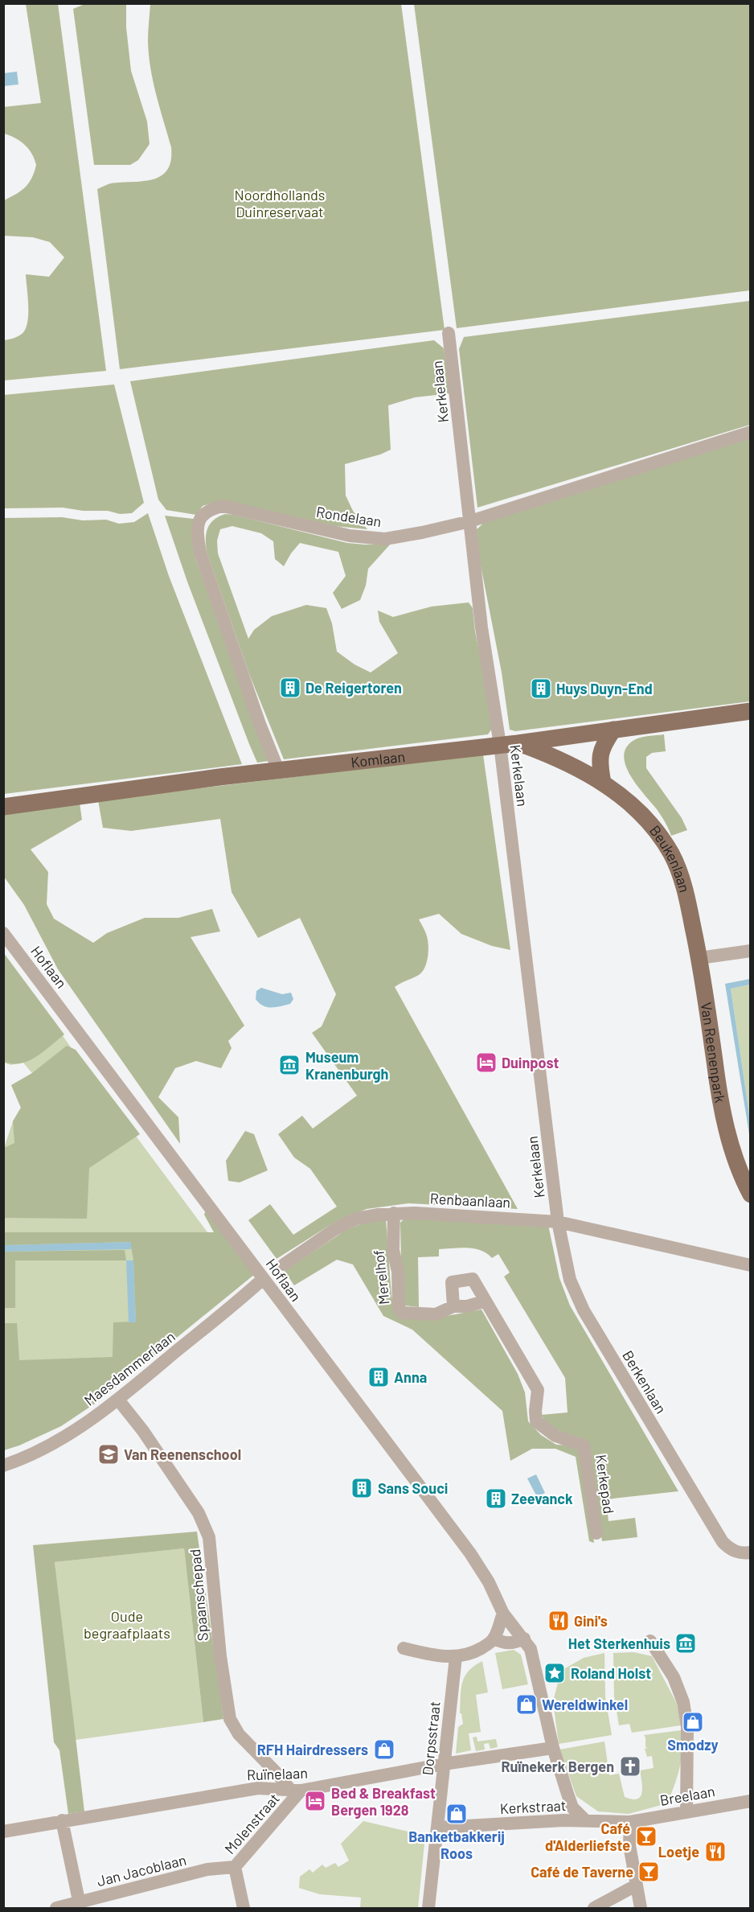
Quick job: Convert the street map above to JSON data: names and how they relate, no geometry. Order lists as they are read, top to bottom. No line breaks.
{"streets":{"main road":["Komlaan","Beukenlaan","Van Reenenpark"],"street":["Kerkelaan","Rondelaan","Hoflaan","Renbaanlaan","Merelhof","Maesdammerlaan","Berkenlaan","Kerkepad","Spaanschepad","Dorpsstraat","Ruïnelaan","Breelaan","Kerkstraat","Molenstraat","Jan Jacoblaan"]},"crossings":[["Kerkelaan","Rondelaan"],["Kerkelaan","Komlaan"],["Kerkelaan","Renbaanlaan"],["Kerkelaan","Berkenlaan"],["Rondelaan","Komlaan"],["Komlaan","Beukenlaan"],["Beukenlaan","Van Reenenpark"],["Hoflaan","Maesdammerlaan"],["Renbaanlaan","Merelhof"],["Renbaanlaan","Berkenlaan"],["Merelhof","Kerkepad"],["Maesdammerlaan","Spaanschepad"],["Spaanschepad","Ruïnelaan"],["Spaanschepad","Molenstraat"],["Dorpsstraat","Ruïnelaan"],["Dorpsstraat","Kerkstraat"],["Ruïnelaan","Molenstraat"],["Breelaan","Kerkstraat"],["Molenstraat","Jan Jacoblaan"]],"parks":["Noordhollands Duinreservaat","Oude begraafplaats"],"places":{"building":["De Reigertoren","Huys Duyn-End","Anna","Sans Souci","Zeevanck"],"hotel":["Duinpost","Bed & Breakfast Bergen 1928"],"museum":["Museum Kranenburgh","Het Sterkenhuis"],"school or university":["Van Reenenschool"],"restaurant":["Gini's","Loetje"],"place":["Roland Holst"],"shop":["Wereldwinkel","Smodzy","RFH Hairdressers","Banketbakkerij Roos"],"church":["Ruïnekerk Bergen"],"bar":["Café d'Alderliefste","Café de Taverne"]}}
